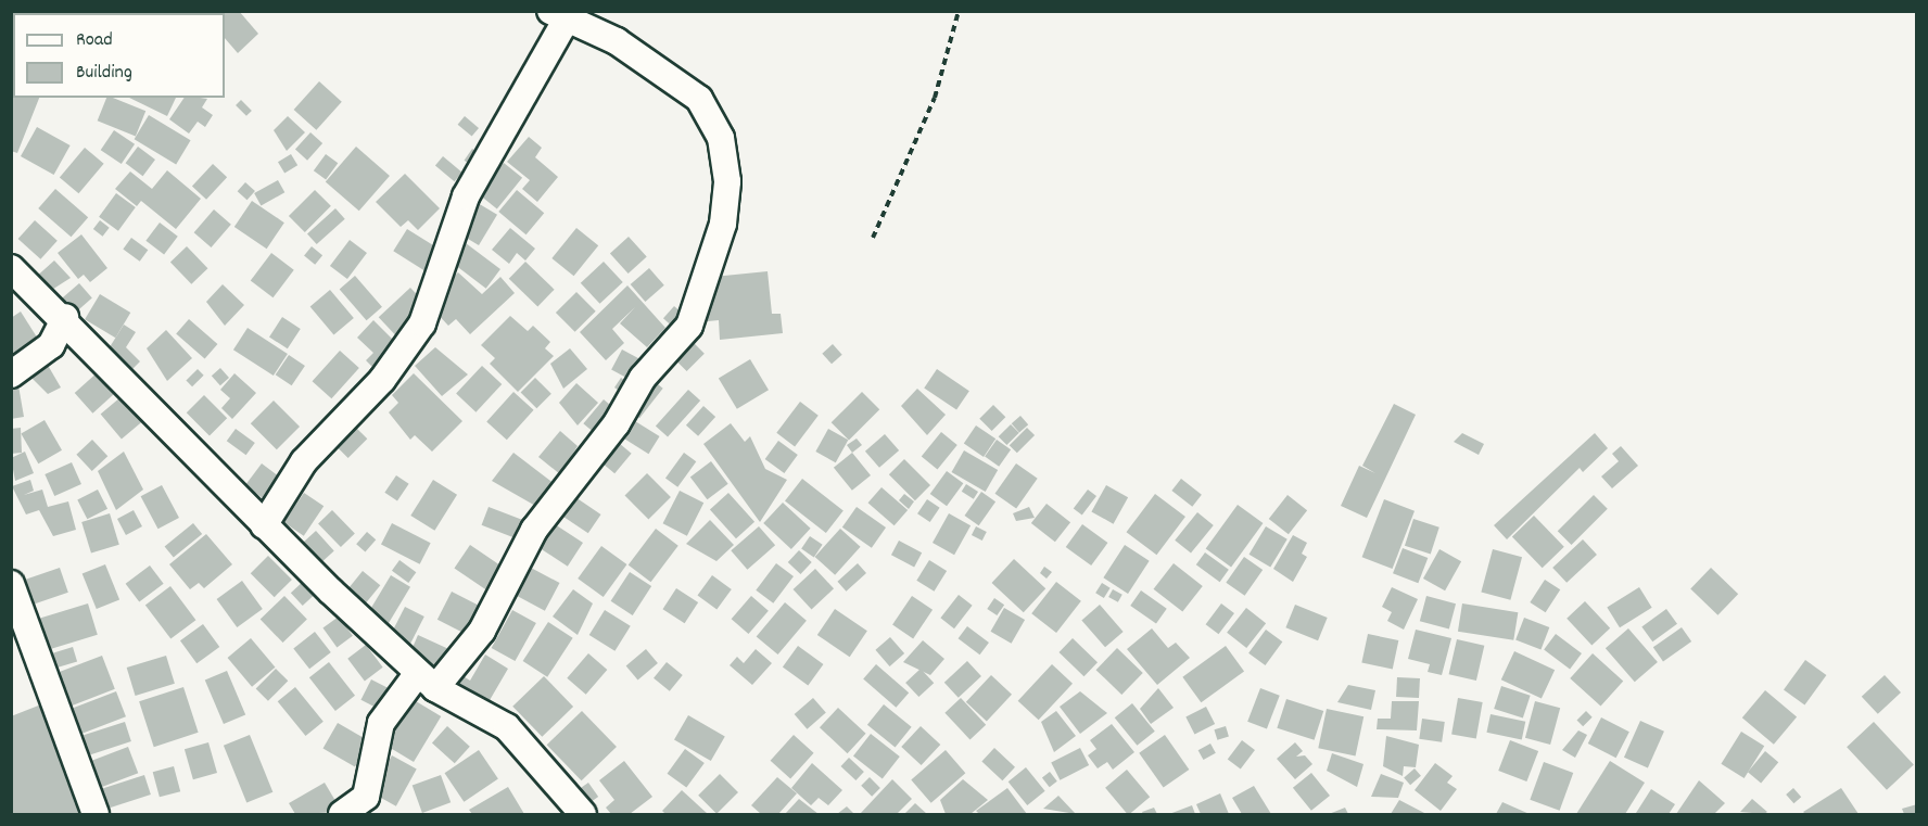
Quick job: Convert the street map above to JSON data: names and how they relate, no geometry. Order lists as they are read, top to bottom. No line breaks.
{"legend":["Road","Building"]}
